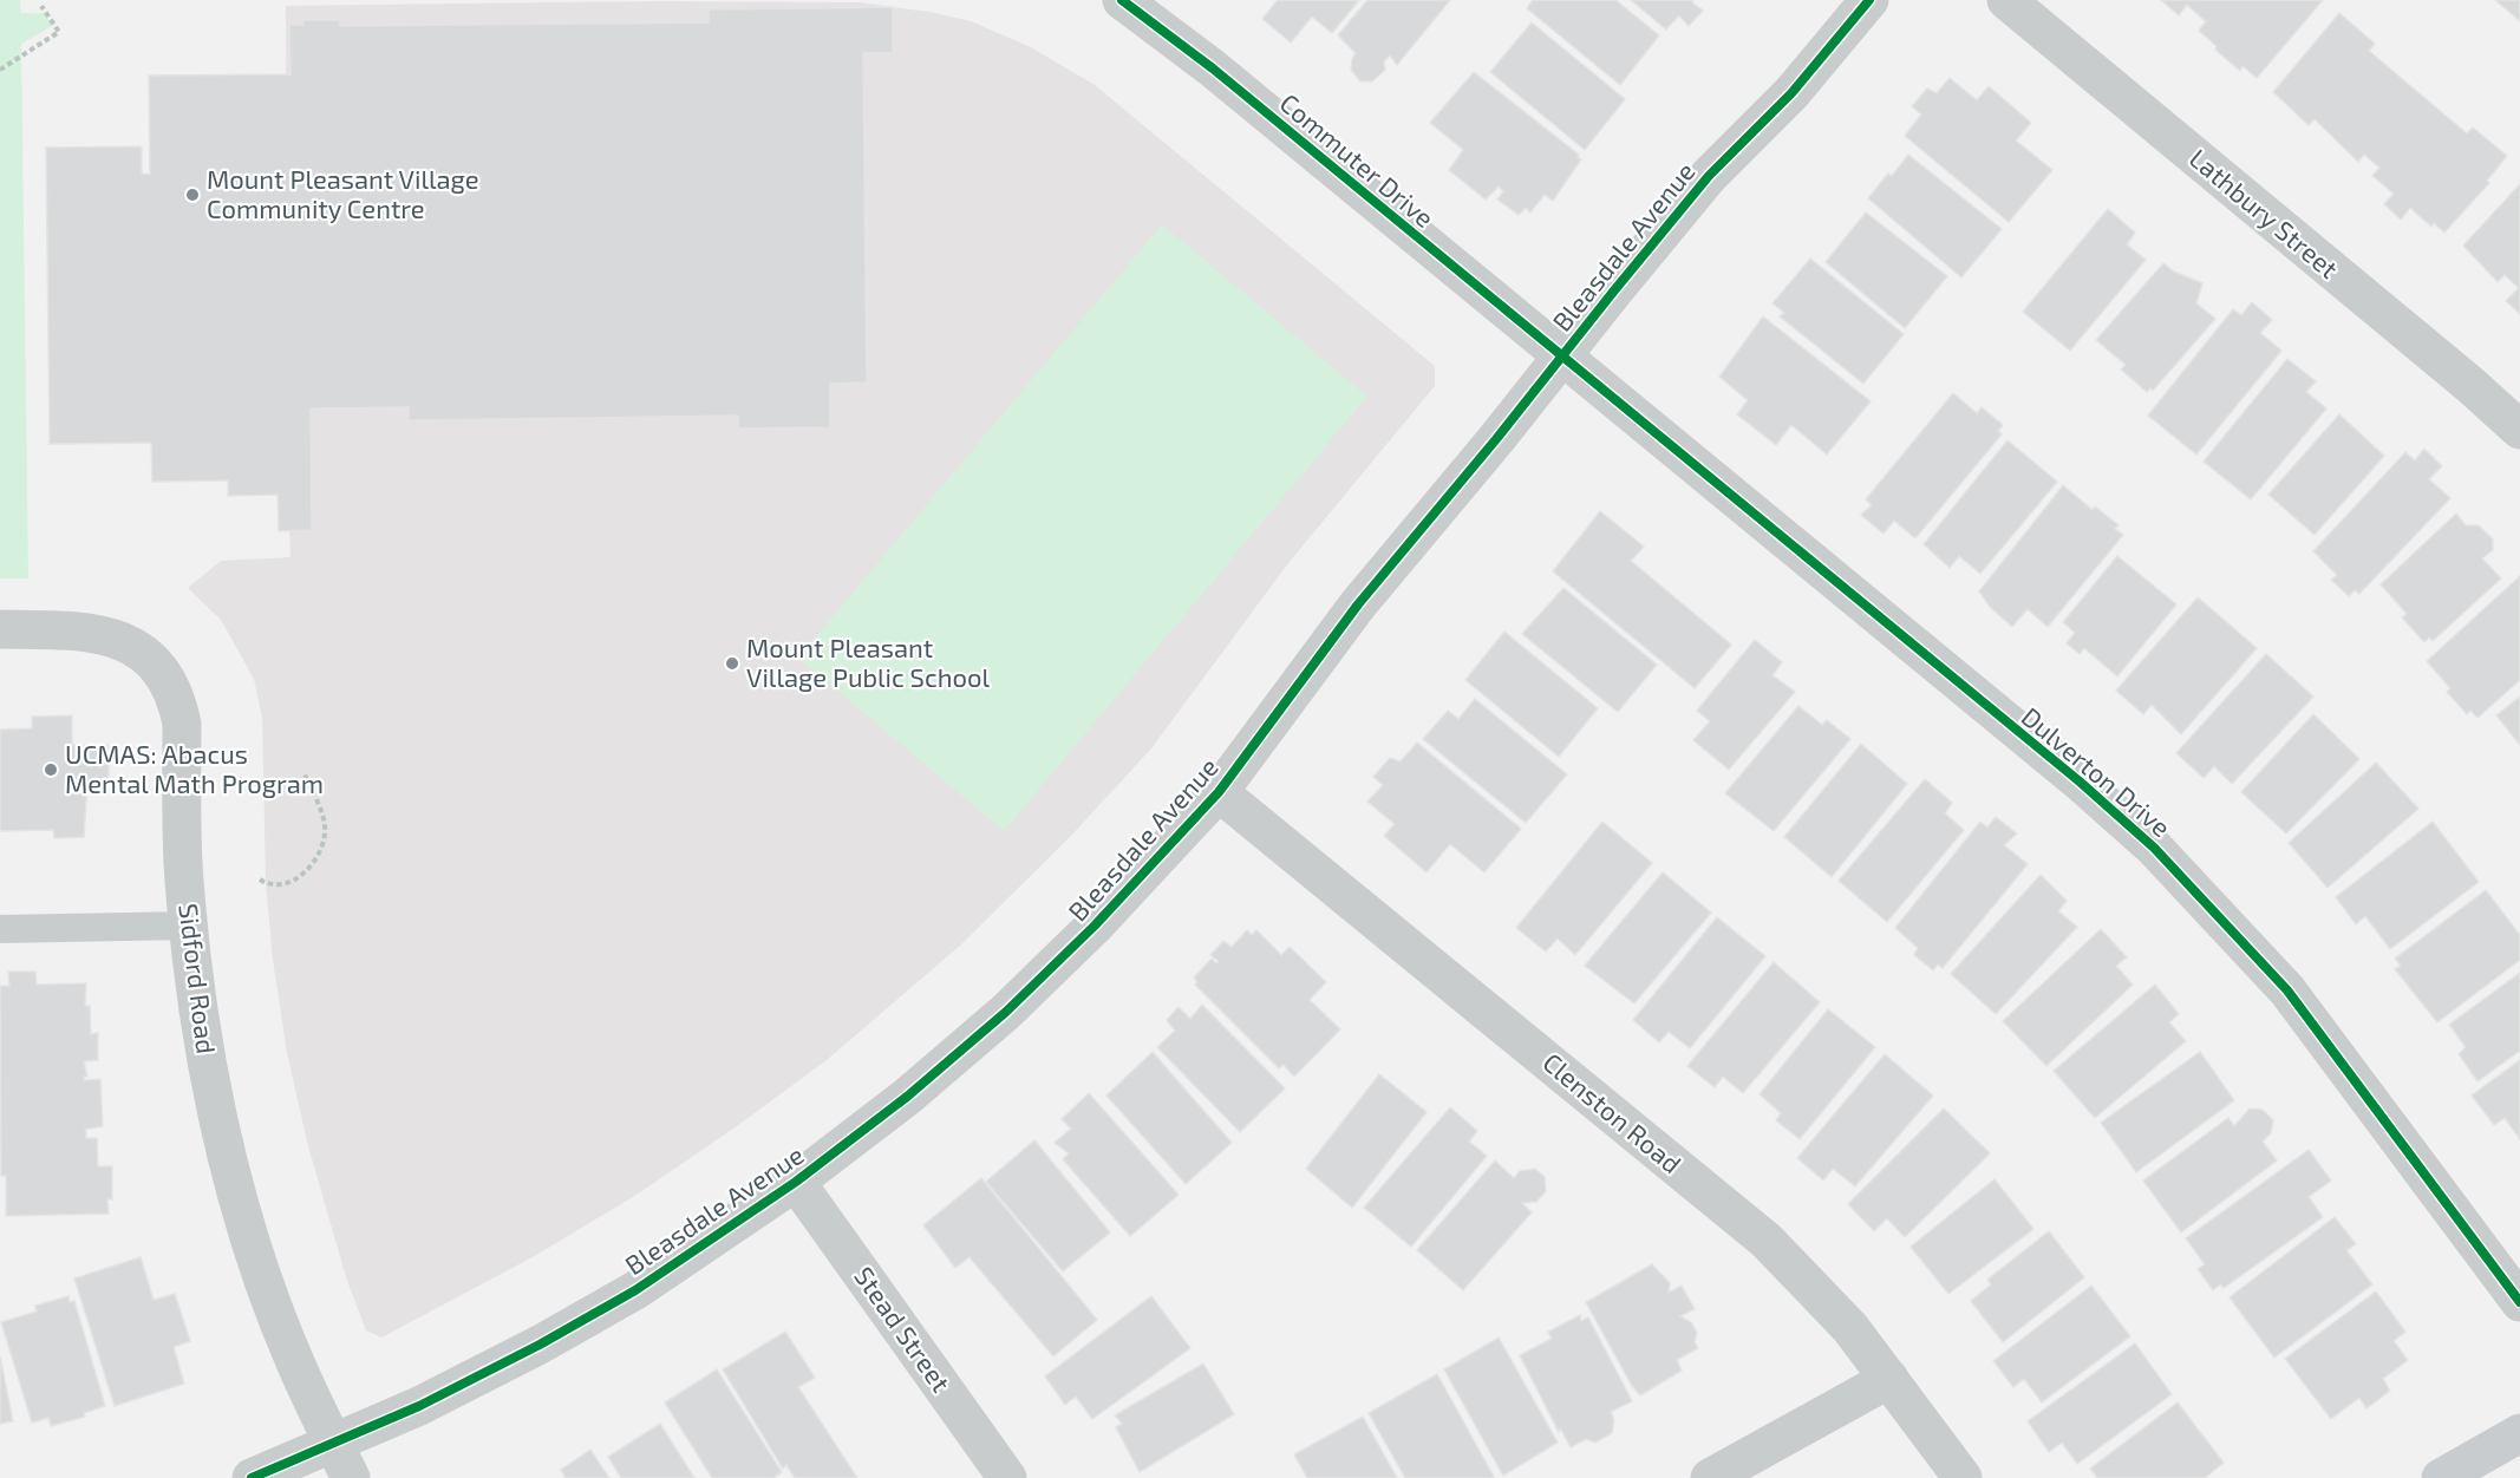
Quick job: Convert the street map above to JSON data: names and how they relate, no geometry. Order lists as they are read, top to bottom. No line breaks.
{"streets":{"street":["Commuter Drive","Lathbury Street","Bleasdale Avenue","Dulverton Drive","Sidford Road","Clenston Road","Stead Street"]},"crossings":[["Commuter Drive","Bleasdale Avenue"],["Commuter Drive","Dulverton Drive"],["Bleasdale Avenue","Dulverton Drive"],["Bleasdale Avenue","Sidford Road"],["Bleasdale Avenue","Clenston Road"],["Bleasdale Avenue","Stead Street"]],"places":["Mount Pleasant Village Community Centre","Mount Pleasant Village Public School","UCMAS: Abacus Mental Math Program"]}
